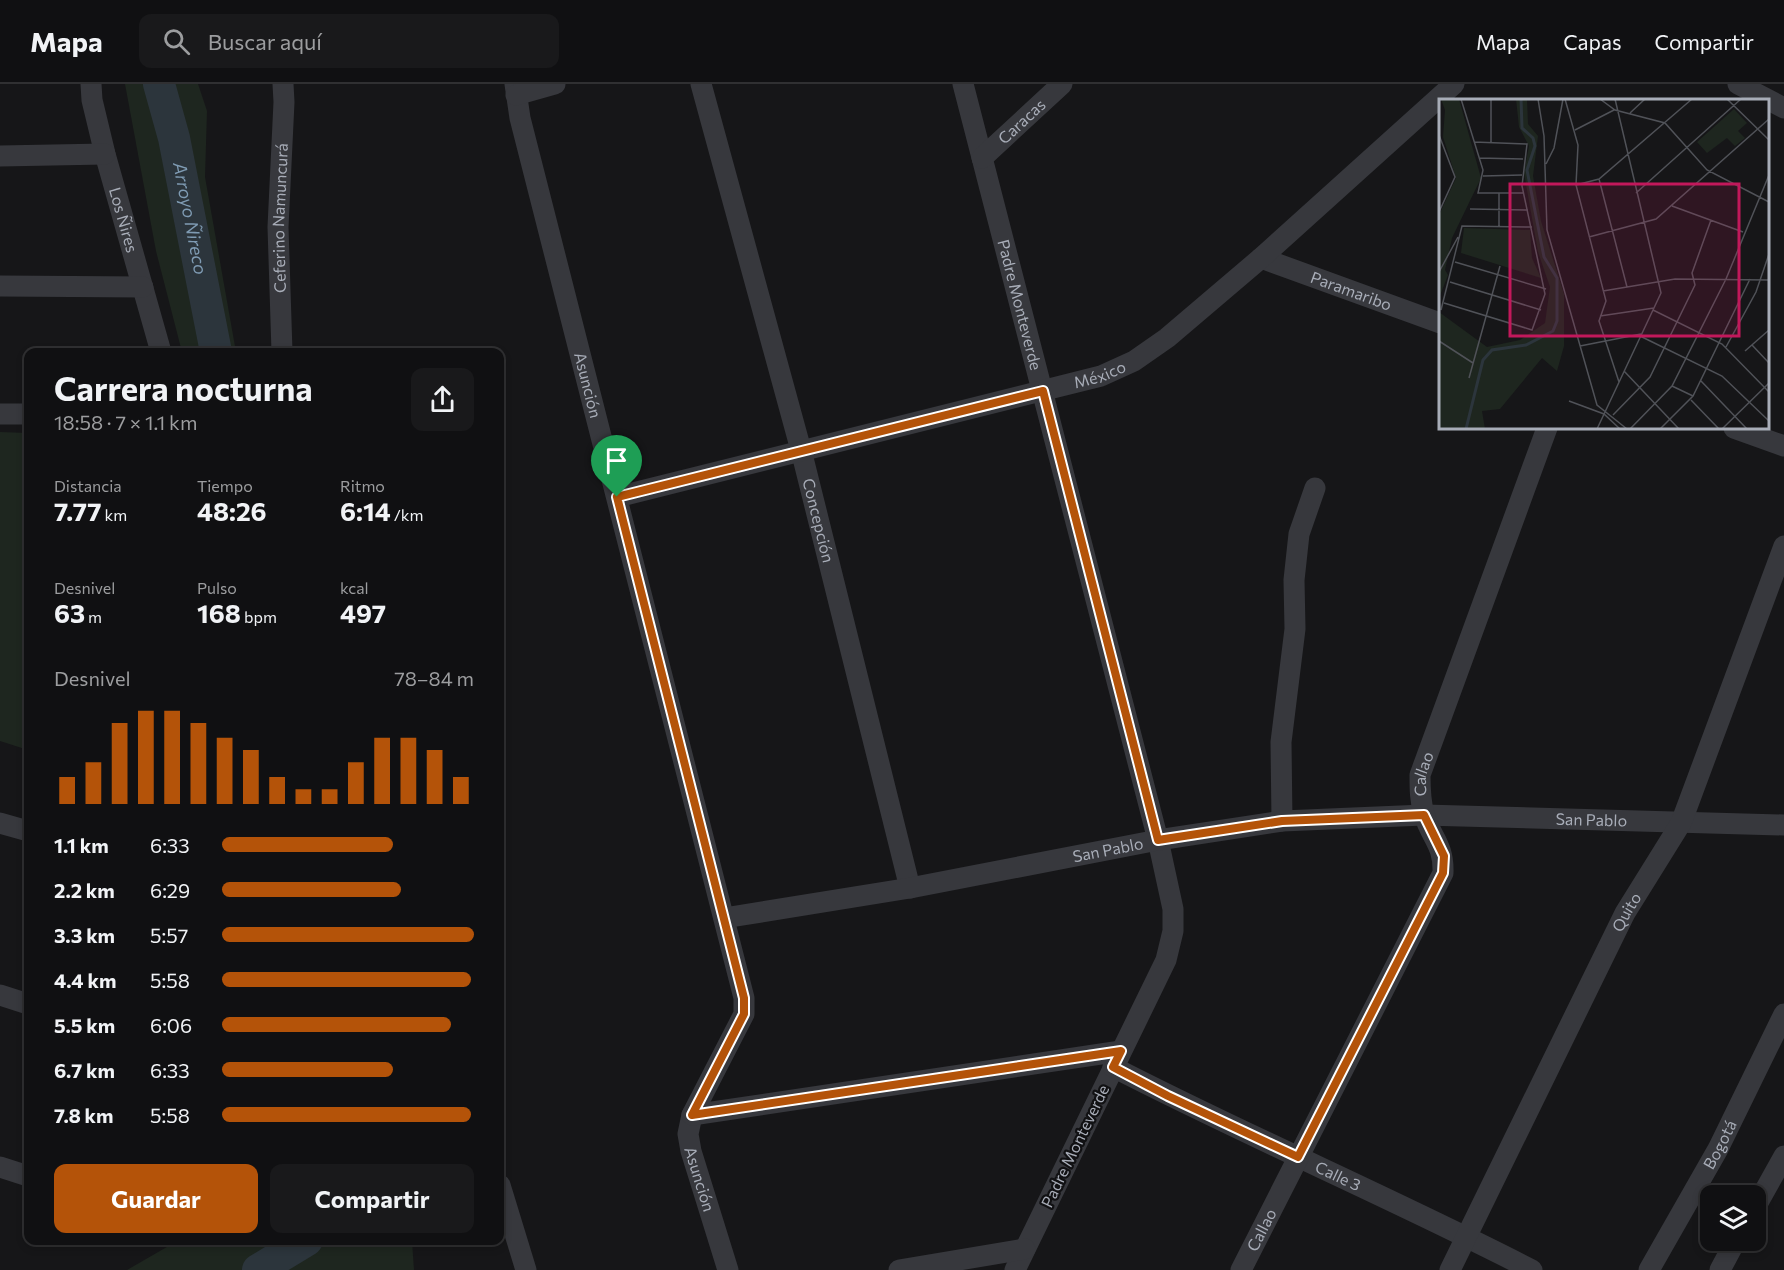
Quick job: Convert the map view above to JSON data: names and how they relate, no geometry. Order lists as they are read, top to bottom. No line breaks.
{"streets":{"street":["Caracas","Ceferino Namuncurá","Los Ñires","Paramaribo","Padre Monteverde","México","Asunción","Concepción","Callao","San Pablo","Quito","Bogotá","Calle 3"]},"crossings":[["Caracas","Padre Monteverde"],["Paramaribo","México"],["Padre Monteverde","México"],["Padre Monteverde","San Pablo"],["Padre Monteverde","Calle 3"],["México","Asunción"],["México","Concepción"],["Asunción","San Pablo"],["Concepción","San Pablo"],["Callao","San Pablo"],["Callao","Calle 3"],["San Pablo","Quito"],["Quito","Calle 3"]],"water":["Arroyo Ñireco"],"page":{"header":"Mapa","search":"Buscar aquí","nav":["Mapa","Capas","Compartir"],"heading":["Carrera nocturna","18:58 · 7 × 1.1 km"],"stats":[["Distancia","7.77 km"],["Tiempo","48:26"],["Ritmo","6:14 /km"],["Desnivel","63 m"],["Pulso","168 bpm"],["kcal","497"]],"chart":["Desnivel","78–84 m"],"list":[{"name":"1.1 km","note":"6:33"},{"name":"2.2 km","note":"6:29"},{"name":"3.3 km","note":"5:57"},{"name":"4.4 km","note":"5:58"},{"name":"5.5 km","note":"6:06"},{"name":"6.7 km","note":"6:33"},{"name":"7.8 km","note":"5:58"}],"buttons":["Guardar","Compartir"]}}
